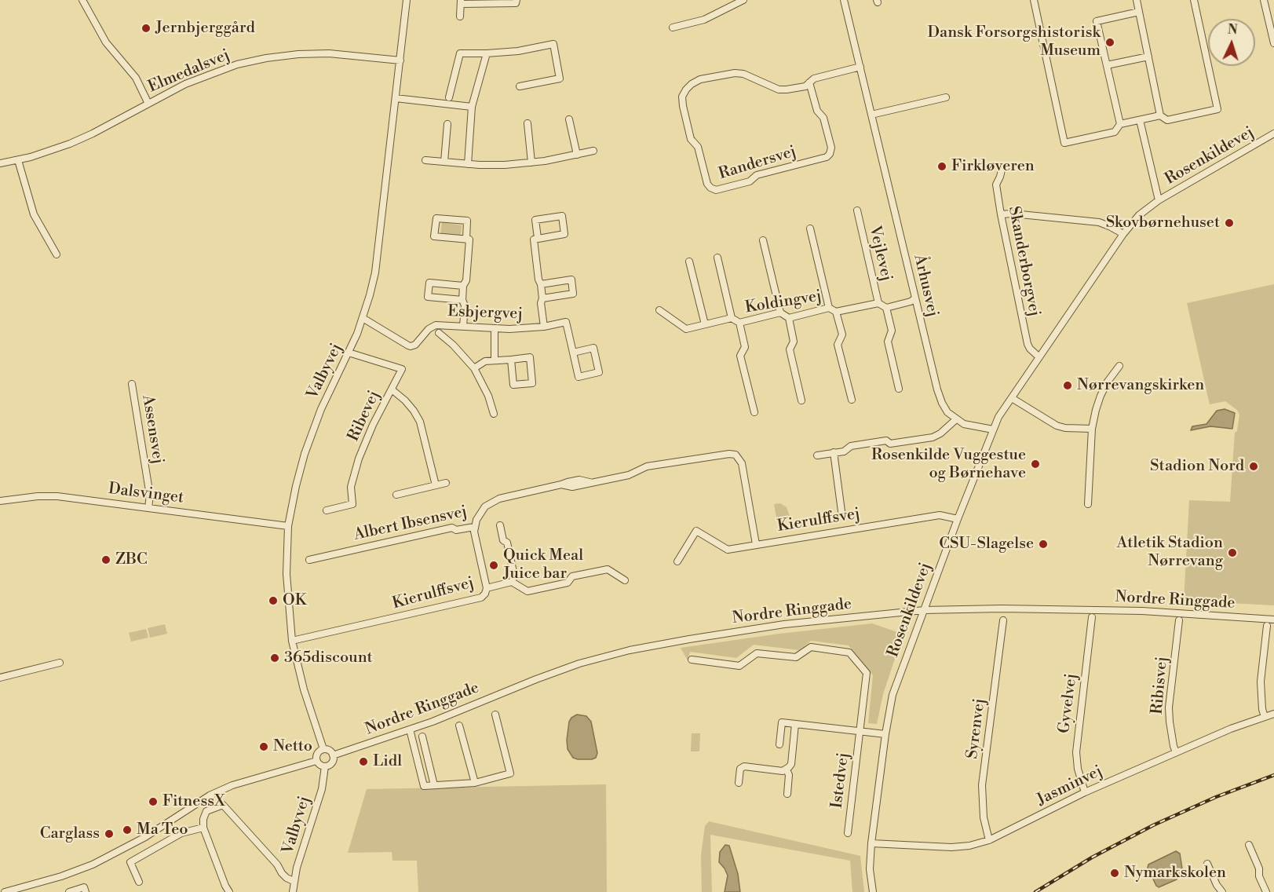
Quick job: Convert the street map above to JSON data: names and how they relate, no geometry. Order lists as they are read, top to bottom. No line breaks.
{"streets":{"street":["Elmedalsvej","Rosenkildevej","Randersvej","Vejlevej","Skanderborgvej","Århusvej","Koldingvej","Esbjergvej","Valbyvej","Ribevej","Assensvej","Dalsvinget","Kierulffsvej","Albert Ibsensvej","Nordre Ringgade","Ribisvej","Gyvelvej","Syrenvej","Istedvej","Jasminvej"]},"crossings":[["Elmedalsvej","Valbyvej"],["Rosenkildevej","Skanderborgvej"],["Rosenkildevej","Kierulffsvej"],["Rosenkildevej","Nordre Ringgade"],["Rosenkildevej","Jasminvej"],["Randersvej","Århusvej"],["Vejlevej","Koldingvej"],["Esbjergvej","Valbyvej"],["Valbyvej","Ribevej"],["Valbyvej","Dalsvinget"],["Valbyvej","Kierulffsvej"],["Valbyvej","Nordre Ringgade"],["Assensvej","Dalsvinget"],["Kierulffsvej","Albert Ibsensvej"],["Ribisvej","Jasminvej"],["Gyvelvej","Jasminvej"],["Syrenvej","Jasminvej"]],"places":["Jernbjerggård","Dansk Forsorgshistorisk Museum","Firkløveren","Skovbørnehuset","Nørrevangskirken","Rosenkilde Vuggestue og Børnehave","Stadion Nord","CSU-Slagelse","Atletik Stadion Nørrevang","ZBC","Quick Meal Juice bar","OK","365discount","Netto","Lidl","FitnessX","Ma Teo","Carglass","Nymarkskolen"],"north":"top"}
